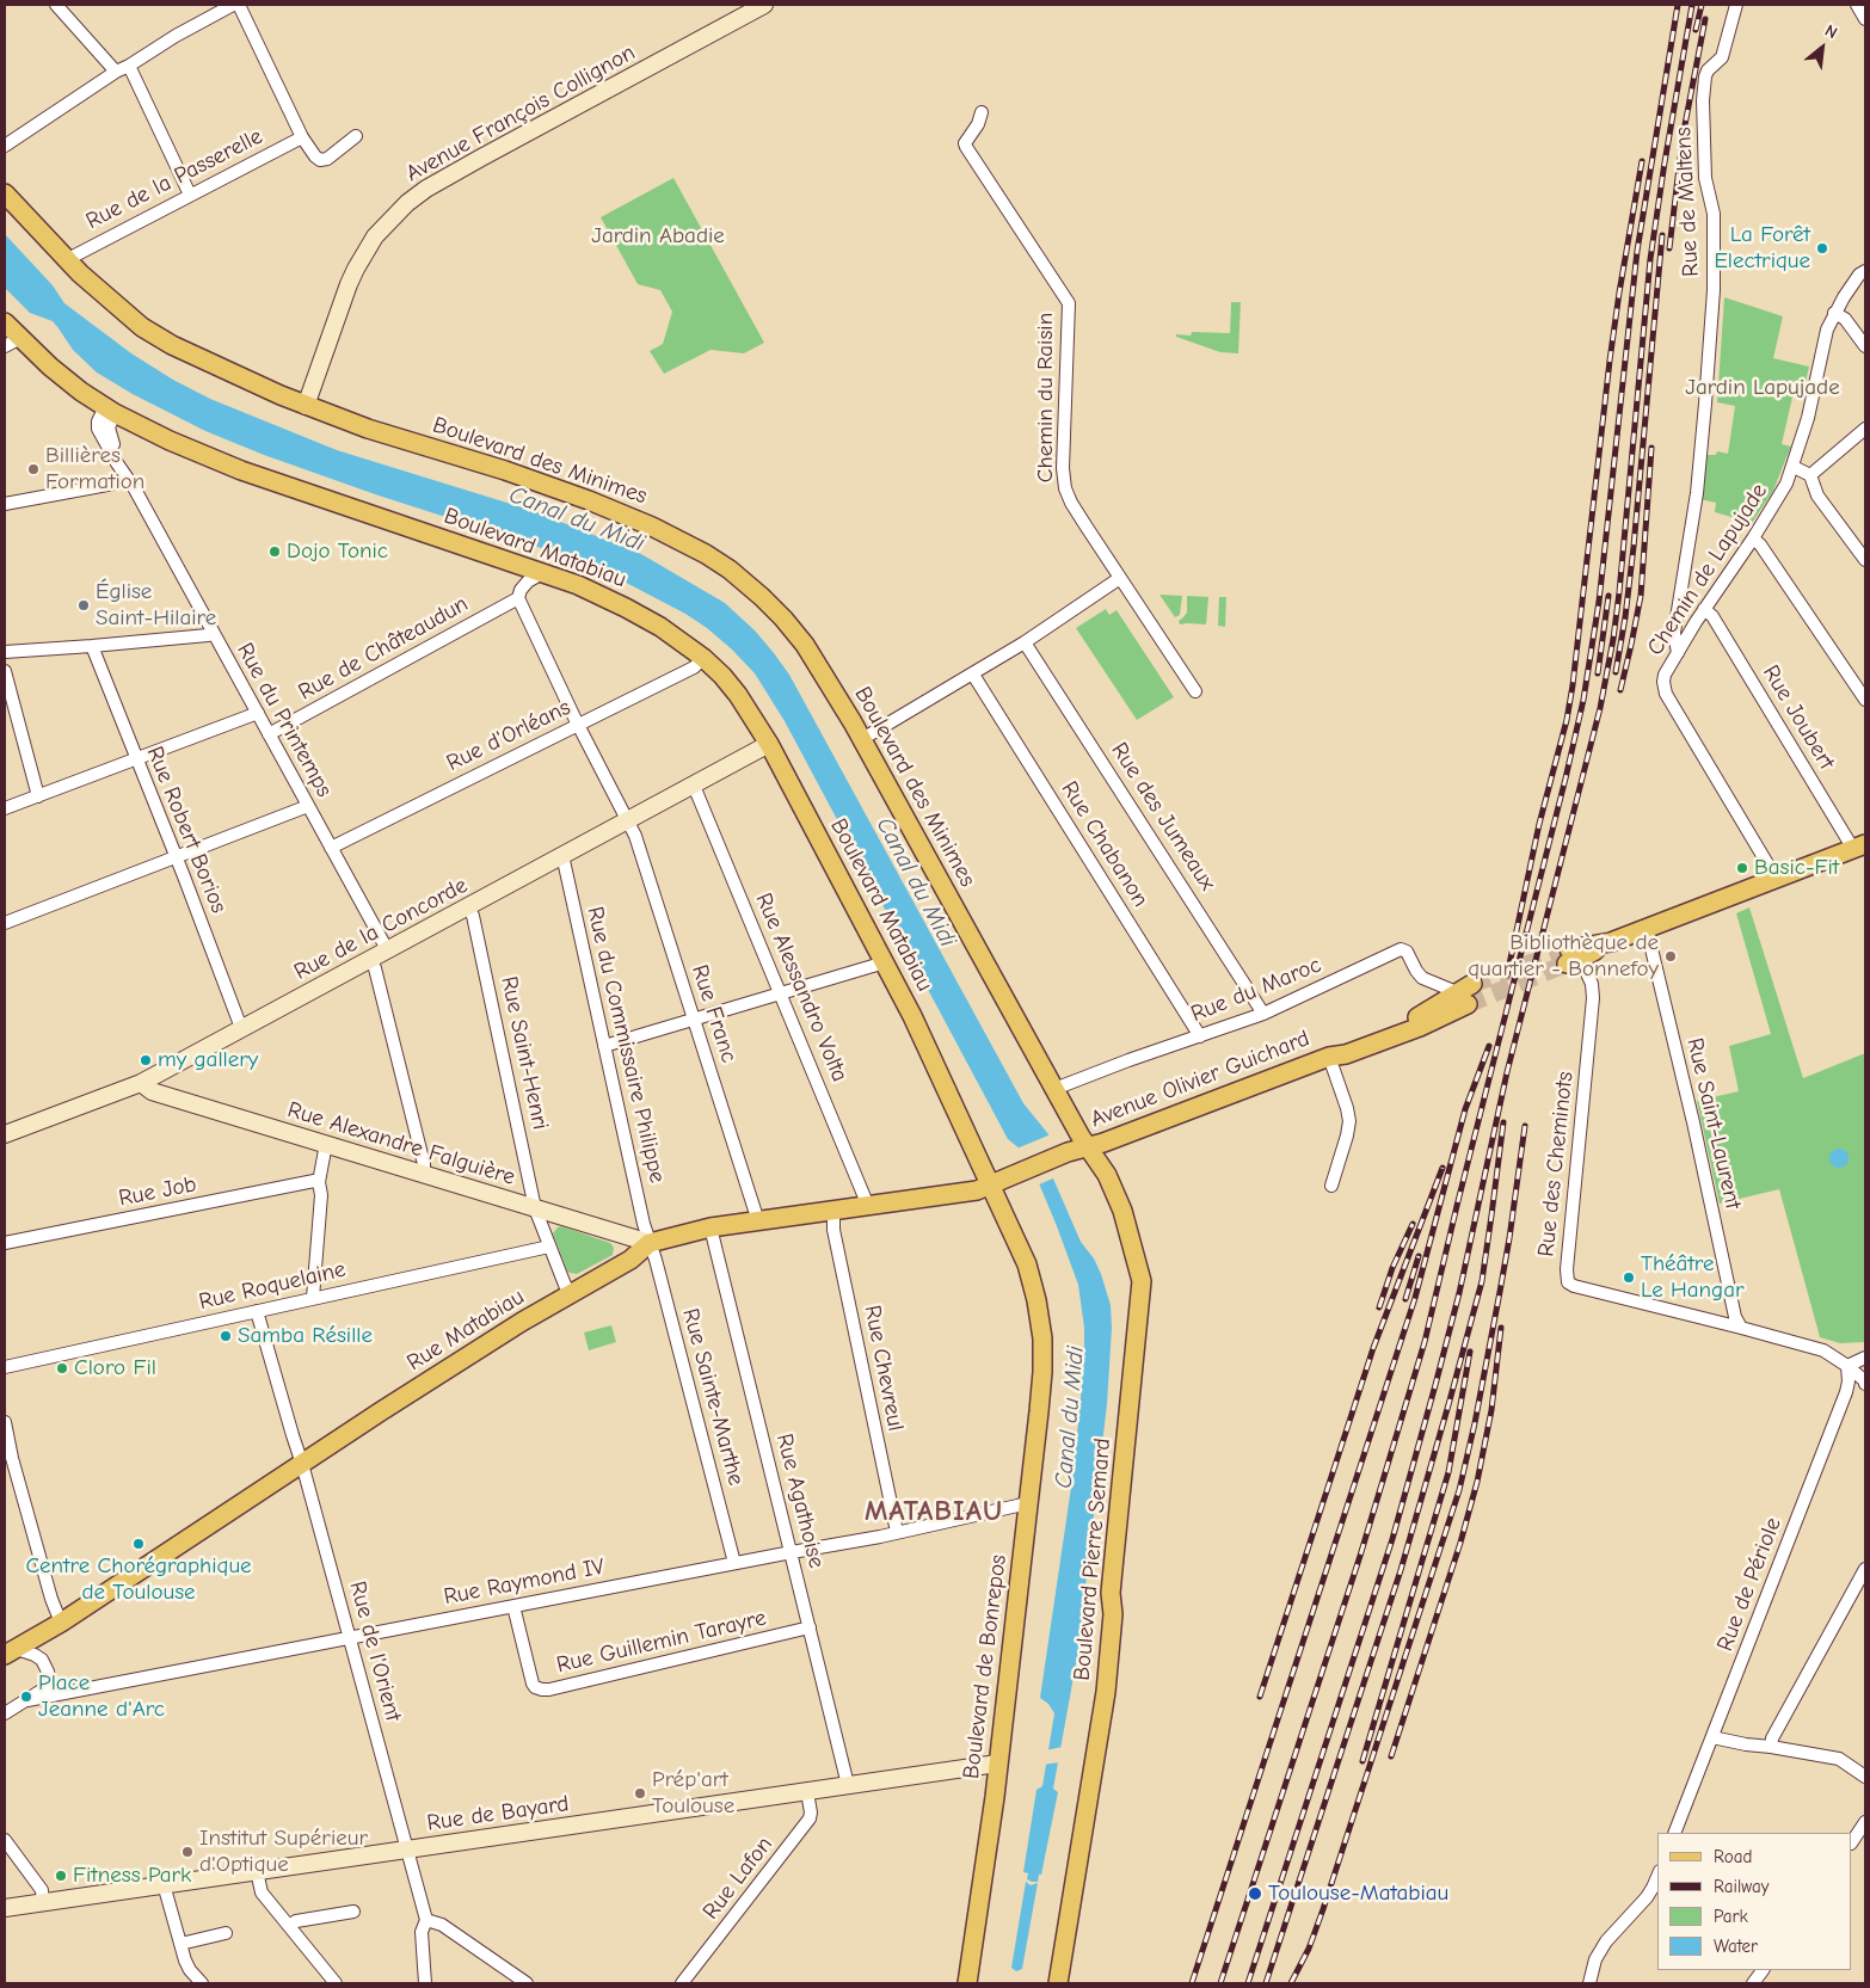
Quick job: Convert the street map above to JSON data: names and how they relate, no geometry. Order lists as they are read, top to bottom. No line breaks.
{"streets":{"main road":["Boulevard des Minimes","Boulevard Matabiau","Avenue Olivier Guichard","Rue Matabiau","Boulevard Pierre Semard","Boulevard de Bonrepos"],"street":["Avenue François Collignon","Rue de la Passerelle","Rue de Maltens","Chemin du Raisin","Chemin de Lapujade","Rue de Châteaudun","Rue Joubert","Rue du Printemps","Rue d'Orléans","Rue des Jumeaux","Rue Robert Borios","Rue Chabanon","Rue de la Concorde","Rue Alessandro Volta","Rue du Maroc","Rue Franc","Rue du Commissaire Philippe","Rue Saint-Henri","Rue Saint-Laurent","Rue Alexandre Falguière","Rue des Cheminots","Rue Job","Rue Roquelaine","Rue Chevreul","Rue Sainte-Marthe","Rue Agathoise","Rue Raymond IV","Rue de Périole","Rue Guillemin Tarayre","Rue de l'Orient","Rue de Bayard","Rue Lafon"]},"crossings":[["Avenue François Collignon","Boulevard des Minimes"],["Rue de la Passerelle","Boulevard des Minimes"],["Rue de Maltens","Chemin de Lapujade"],["Boulevard des Minimes","Rue du Maroc"],["Boulevard des Minimes","Avenue Olivier Guichard"],["Boulevard des Minimes","Boulevard Pierre Semard"],["Boulevard Matabiau","Rue du Printemps"],["Boulevard Matabiau","Rue d'Orléans"],["Boulevard Matabiau","Rue de la Concorde"],["Boulevard Matabiau","Rue Matabiau"],["Boulevard Matabiau","Boulevard de Bonrepos"],["Chemin de Lapujade","Rue Joubert"],["Rue de Châteaudun","Rue du Printemps"],["Rue de Châteaudun","Rue Franc"],["Rue du Printemps","Rue d'Orléans"],["Rue du Printemps","Rue de la Concorde"],["Rue d'Orléans","Rue Franc"],["Rue des Jumeaux","Rue du Maroc"],["Rue Robert Borios","Rue de la Concorde"],["Rue Chabanon","Rue du Maroc"],["Rue de la Concorde","Rue Alessandro Volta"],["Rue de la Concorde","Rue Franc"],["Rue de la Concorde","Rue du Commissaire Philippe"],["Rue de la Concorde","Rue Saint-Henri"],["Rue de la Concorde","Rue Alexandre Falguière"],["Rue Alessandro Volta","Rue Matabiau"],["Rue du Maroc","Avenue Olivier Guichard"],["Rue Franc","Rue Matabiau"],["Rue du Commissaire Philippe","Rue Alexandre Falguière"],["Rue du Commissaire Philippe","Rue Matabiau"],["Rue du Commissaire Philippe","Rue Sainte-Marthe"],["Rue Saint-Henri","Rue Alexandre Falguière"],["Rue Saint-Henri","Rue Roquelaine"],["Rue Saint-Henri","Rue Matabiau"],["Avenue Olivier Guichard","Rue Matabiau"],["Avenue Olivier Guichard","Boulevard Pierre Semard"],["Rue Saint-Laurent","Rue des Cheminots"],["Rue Alexandre Falguière","Rue Matabiau"],["Rue Alexandre Falguière","Rue Sainte-Marthe"],["Rue des Cheminots","Rue de Périole"],["Rue Roquelaine","Rue de l'Orient"],["Rue Matabiau","Rue Chevreul"],["Rue Matabiau","Rue Sainte-Marthe"],["Rue Matabiau","Rue Agathoise"],["Rue Matabiau","Rue de l'Orient"],["Rue Matabiau","Boulevard de Bonrepos"],["Rue Chevreul","Rue Raymond IV"],["Rue Sainte-Marthe","Rue Raymond IV"],["Rue Agathoise","Rue Raymond IV"],["Rue Agathoise","Rue Guillemin Tarayre"],["Rue Agathoise","Rue de Bayard"],["Rue Raymond IV","Rue Guillemin Tarayre"],["Rue Raymond IV","Rue de l'Orient"],["Rue Raymond IV","Boulevard de Bonrepos"],["Rue de l'Orient","Rue de Bayard"],["Boulevard de Bonrepos","Rue de Bayard"],["Rue de Bayard","Rue Lafon"]],"districts":["MATABIAU"],"water":["Canal du Midi"],"parks":["Jardin Abadie","Jardin Lapujade"],"places":["La Forêt Electrique","Billières Formation","Dojo Tonic","Église Saint-Hilaire","Basic-Fit","Bibliothèque de quartier - Bonnefoy","my gallery","Théâtre Le Hangar","Samba Résille","Cloro Fil","Centre Chorégraphique de Toulouse","Place Jeanne d'Arc","Prép'art Toulouse","Institut Supérieur d'Optique","Fitness Park","Toulouse-Matabiau"],"legend":["Road","Railway","Park","Water"],"north":"top right"}
